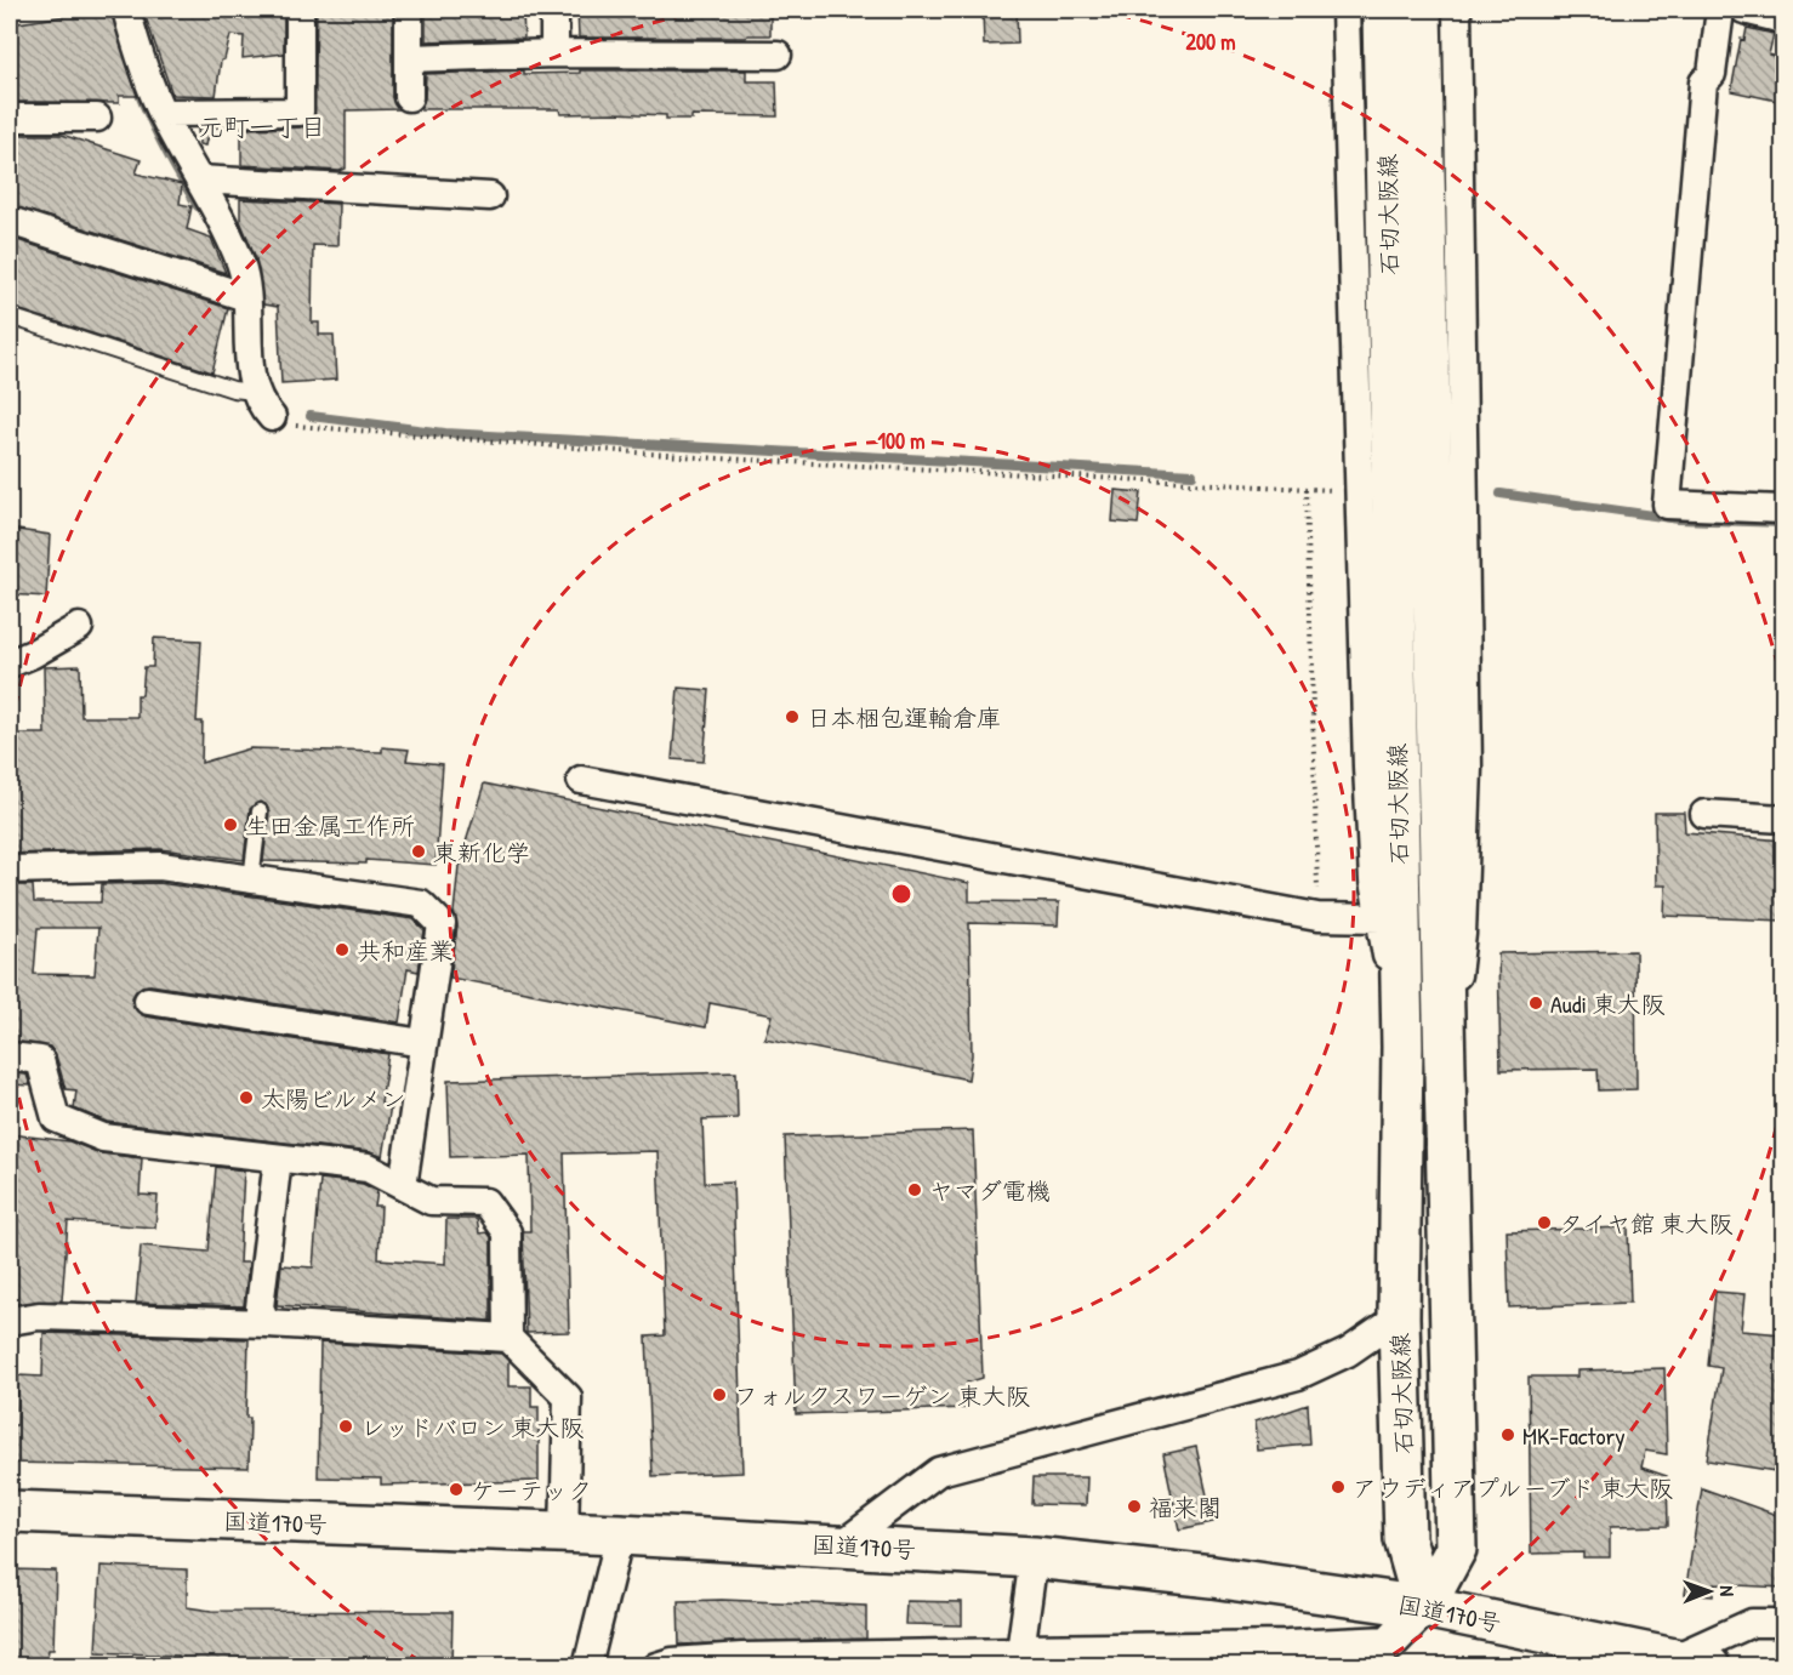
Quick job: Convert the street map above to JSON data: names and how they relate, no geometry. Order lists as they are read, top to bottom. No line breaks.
{"streets":{"main road":["石切大阪線","国道170号"]},"crossings":[["石切大阪線","国道170号"]],"districts":["元町一丁目"],"places":["日本梱包運輸倉庫","生田金属工作所","東新化学","共和産業","Audi 東大阪","太陽ビルメン","ヤマダ電機","タイヤ館 東大阪","フォルクスワーゲン 東大阪","レッドバロン 東大阪","MK-Factory","アウディアプルーブド 東大阪","ケーテック","福来閣"],"north":"right","rings":["200 m","100 m"]}
